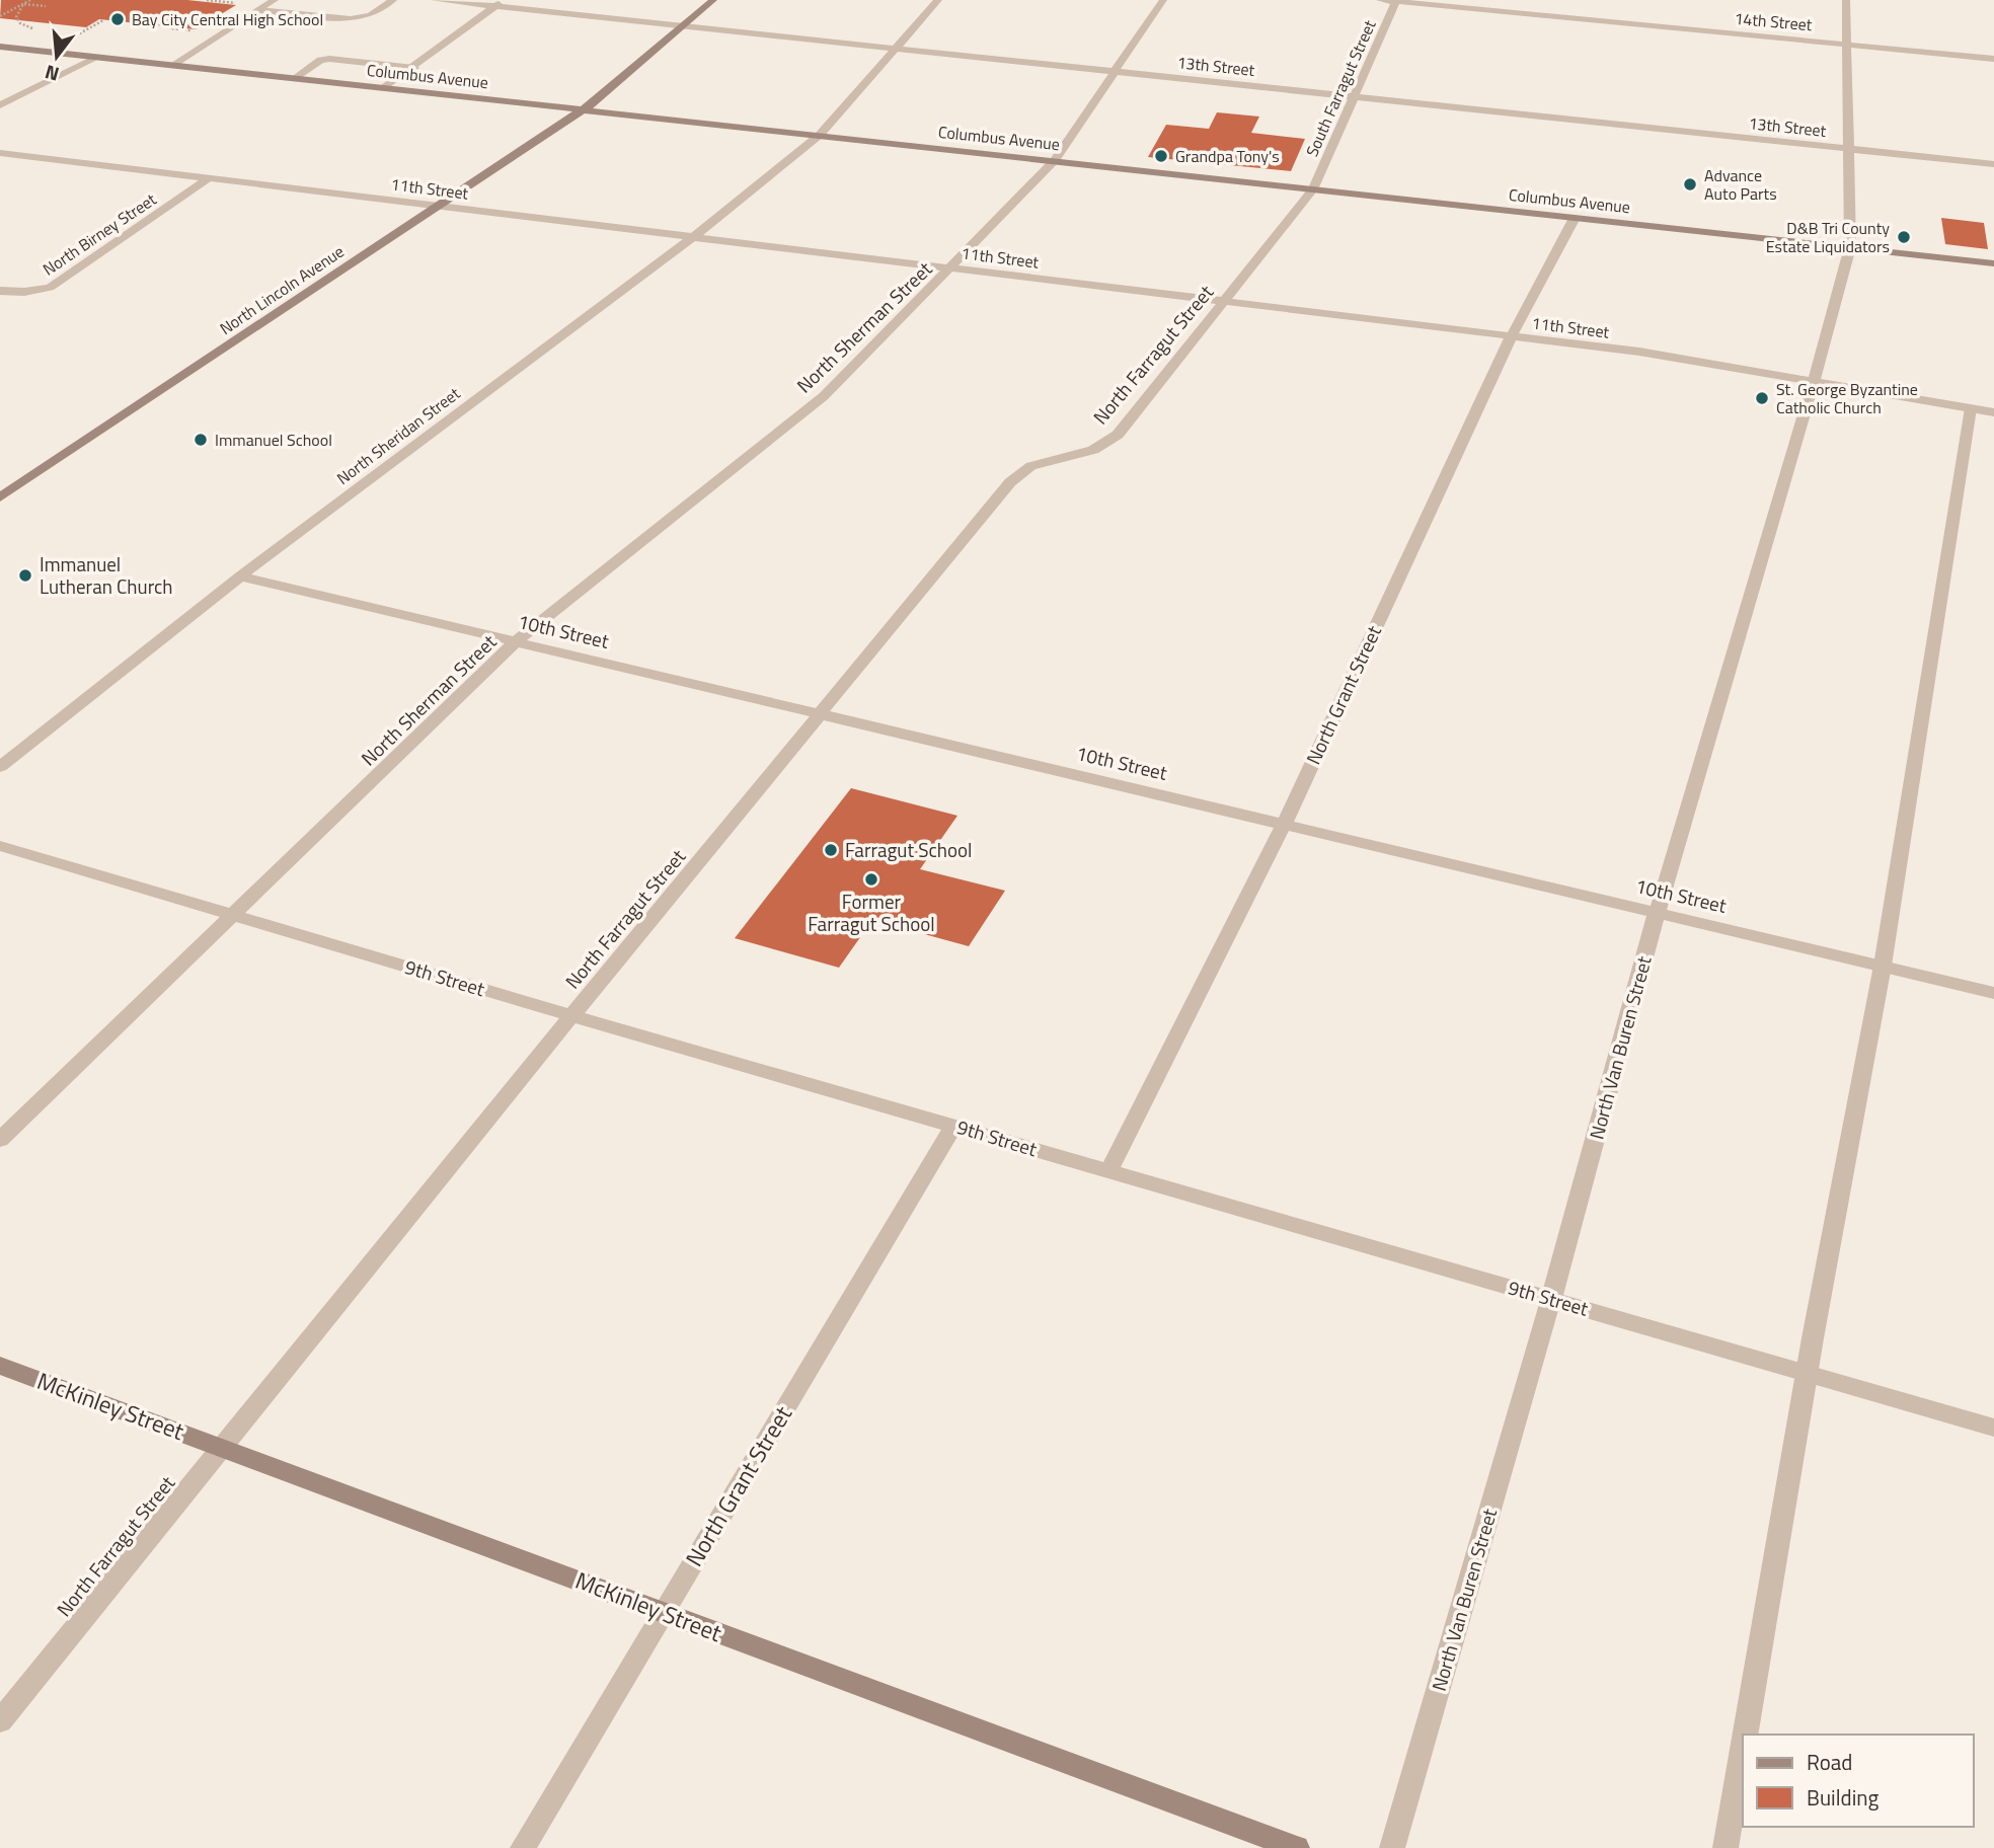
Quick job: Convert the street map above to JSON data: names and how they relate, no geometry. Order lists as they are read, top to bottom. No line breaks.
{"streets":{"street":["14th Street","13th Street","Columbus Avenue","South Farragut Street","11th Street","North Birney Street","North Lincoln Avenue","North Sherman Street","North Farragut Street","North Sheridan Street","10th Street","North Grant Street","9th Street","North Van Buren Street","McKinley Street"]},"crossings":[["14th Street","South Farragut Street"],["14th Street","North Van Buren Street"],["13th Street","South Farragut Street"],["13th Street","North Lincoln Avenue"],["13th Street","North Sherman Street"],["13th Street","North Sheridan Street"],["13th Street","North Van Buren Street"],["Columbus Avenue","South Farragut Street"],["Columbus Avenue","North Lincoln Avenue"],["Columbus Avenue","North Sherman Street"],["Columbus Avenue","North Farragut Street"],["Columbus Avenue","North Sheridan Street"],["Columbus Avenue","North Grant Street"],["Columbus Avenue","North Van Buren Street"],["South Farragut Street","North Farragut Street"],["11th Street","North Birney Street"],["11th Street","North Lincoln Avenue"],["11th Street","North Sherman Street"],["11th Street","North Farragut Street"],["11th Street","North Sheridan Street"],["11th Street","North Grant Street"],["11th Street","North Van Buren Street"],["North Sherman Street","10th Street"],["North Sherman Street","9th Street"],["North Farragut Street","10th Street"],["North Farragut Street","9th Street"],["North Farragut Street","McKinley Street"],["North Sheridan Street","10th Street"],["10th Street","North Grant Street"],["10th Street","North Van Buren Street"],["North Grant Street","9th Street"],["North Grant Street","McKinley Street"],["9th Street","North Van Buren Street"]],"places":["Bay City Central High School","Grandpa Tony's","Advance Auto Parts","D&B Tri County Estate Liquidators","St. George Byzantine Catholic Church","Immanuel School","Immanuel Lutheran Church","Farragut School","Former Farragut School"],"legend":["Road","Building"],"north":"bottom"}
